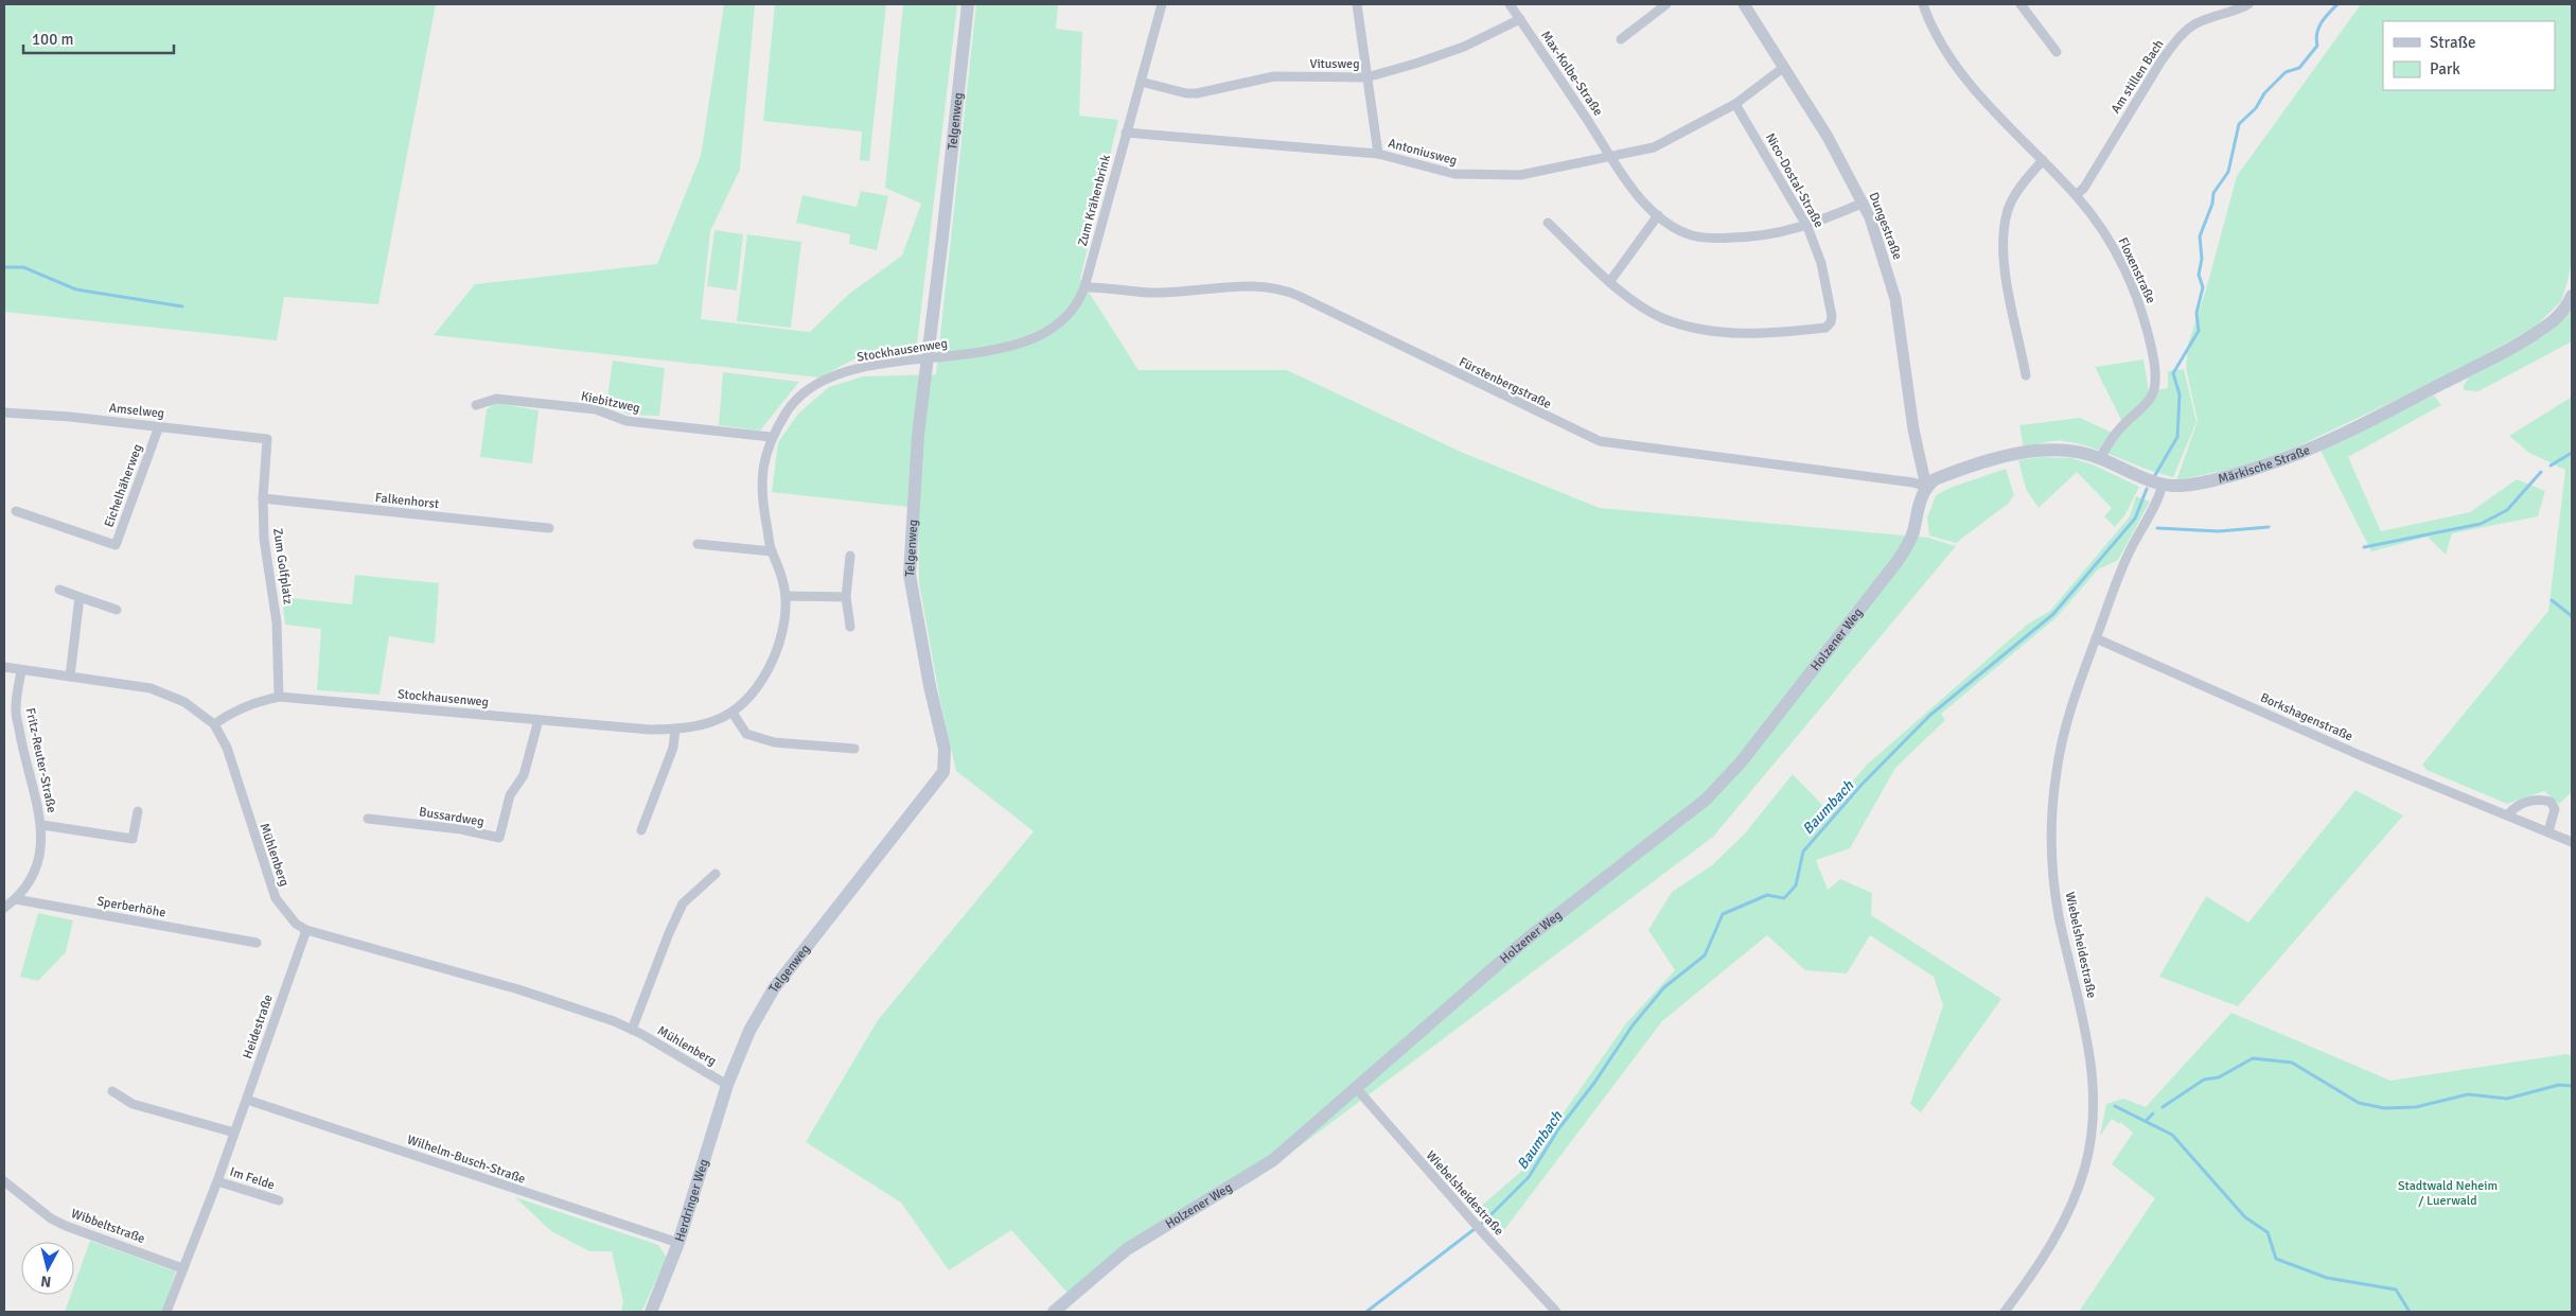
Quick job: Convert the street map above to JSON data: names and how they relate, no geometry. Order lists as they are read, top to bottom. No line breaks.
{"streets":{"main road":["Telgenweg","Märkische Straße","Holzener Weg","Herdringer Weg"],"street":["Vitusweg","Max-Kolbe-Straße","Am stillen Bach","Antoniusweg","Nico-Dostal-Straße","Zum Krähenbrink","Dungestraße","Floxenstraße","Stockhausenweg","Fürstenbergstraße","Kiebitzweg","Amselweg","Eichelhäherweg","Falkenhorst","Zum Golfplatz","Borkshagenstraße","Fritz-Reuter-Straße","Bussardweg","Mühlenberg","Sperberhöhe","Wiebelsheidestraße","Heidestraße","Wilhelm-Busch-Straße","Im Felde","Wibbeltstraße"]},"crossings":[["Vitusweg","Max-Kolbe-Straße"],["Vitusweg","Zum Krähenbrink"],["Max-Kolbe-Straße","Antoniusweg"],["Am stillen Bach","Floxenstraße"],["Telgenweg","Stockhausenweg"],["Telgenweg","Mühlenberg"],["Telgenweg","Herdringer Weg"],["Antoniusweg","Nico-Dostal-Straße"],["Antoniusweg","Zum Krähenbrink"],["Antoniusweg","Dungestraße"],["Zum Krähenbrink","Stockhausenweg"],["Zum Krähenbrink","Fürstenbergstraße"],["Dungestraße","Fürstenbergstraße"],["Dungestraße","Märkische Straße"],["Dungestraße","Holzener Weg"],["Floxenstraße","Märkische Straße"],["Stockhausenweg","Kiebitzweg"],["Stockhausenweg","Zum Golfplatz"],["Stockhausenweg","Bussardweg"],["Stockhausenweg","Mühlenberg"],["Fürstenbergstraße","Märkische Straße"],["Fürstenbergstraße","Holzener Weg"],["Amselweg","Eichelhäherweg"],["Amselweg","Zum Golfplatz"],["Märkische Straße","Holzener Weg"],["Märkische Straße","Wiebelsheidestraße"],["Falkenhorst","Zum Golfplatz"],["Holzener Weg","Wiebelsheidestraße"],["Borkshagenstraße","Wiebelsheidestraße"],["Fritz-Reuter-Straße","Mühlenberg"],["Fritz-Reuter-Straße","Sperberhöhe"],["Mühlenberg","Heidestraße"],["Mühlenberg","Herdringer Weg"],["Heidestraße","Wilhelm-Busch-Straße"],["Heidestraße","Im Felde"],["Heidestraße","Wibbeltstraße"],["Wilhelm-Busch-Straße","Herdringer Weg"]],"water":["Baumbach"],"parks":["Stadtwald Neheim / Luerwald"],"legend":["Straße","Park"],"scale_bar":"100 m","north":"bottom"}
